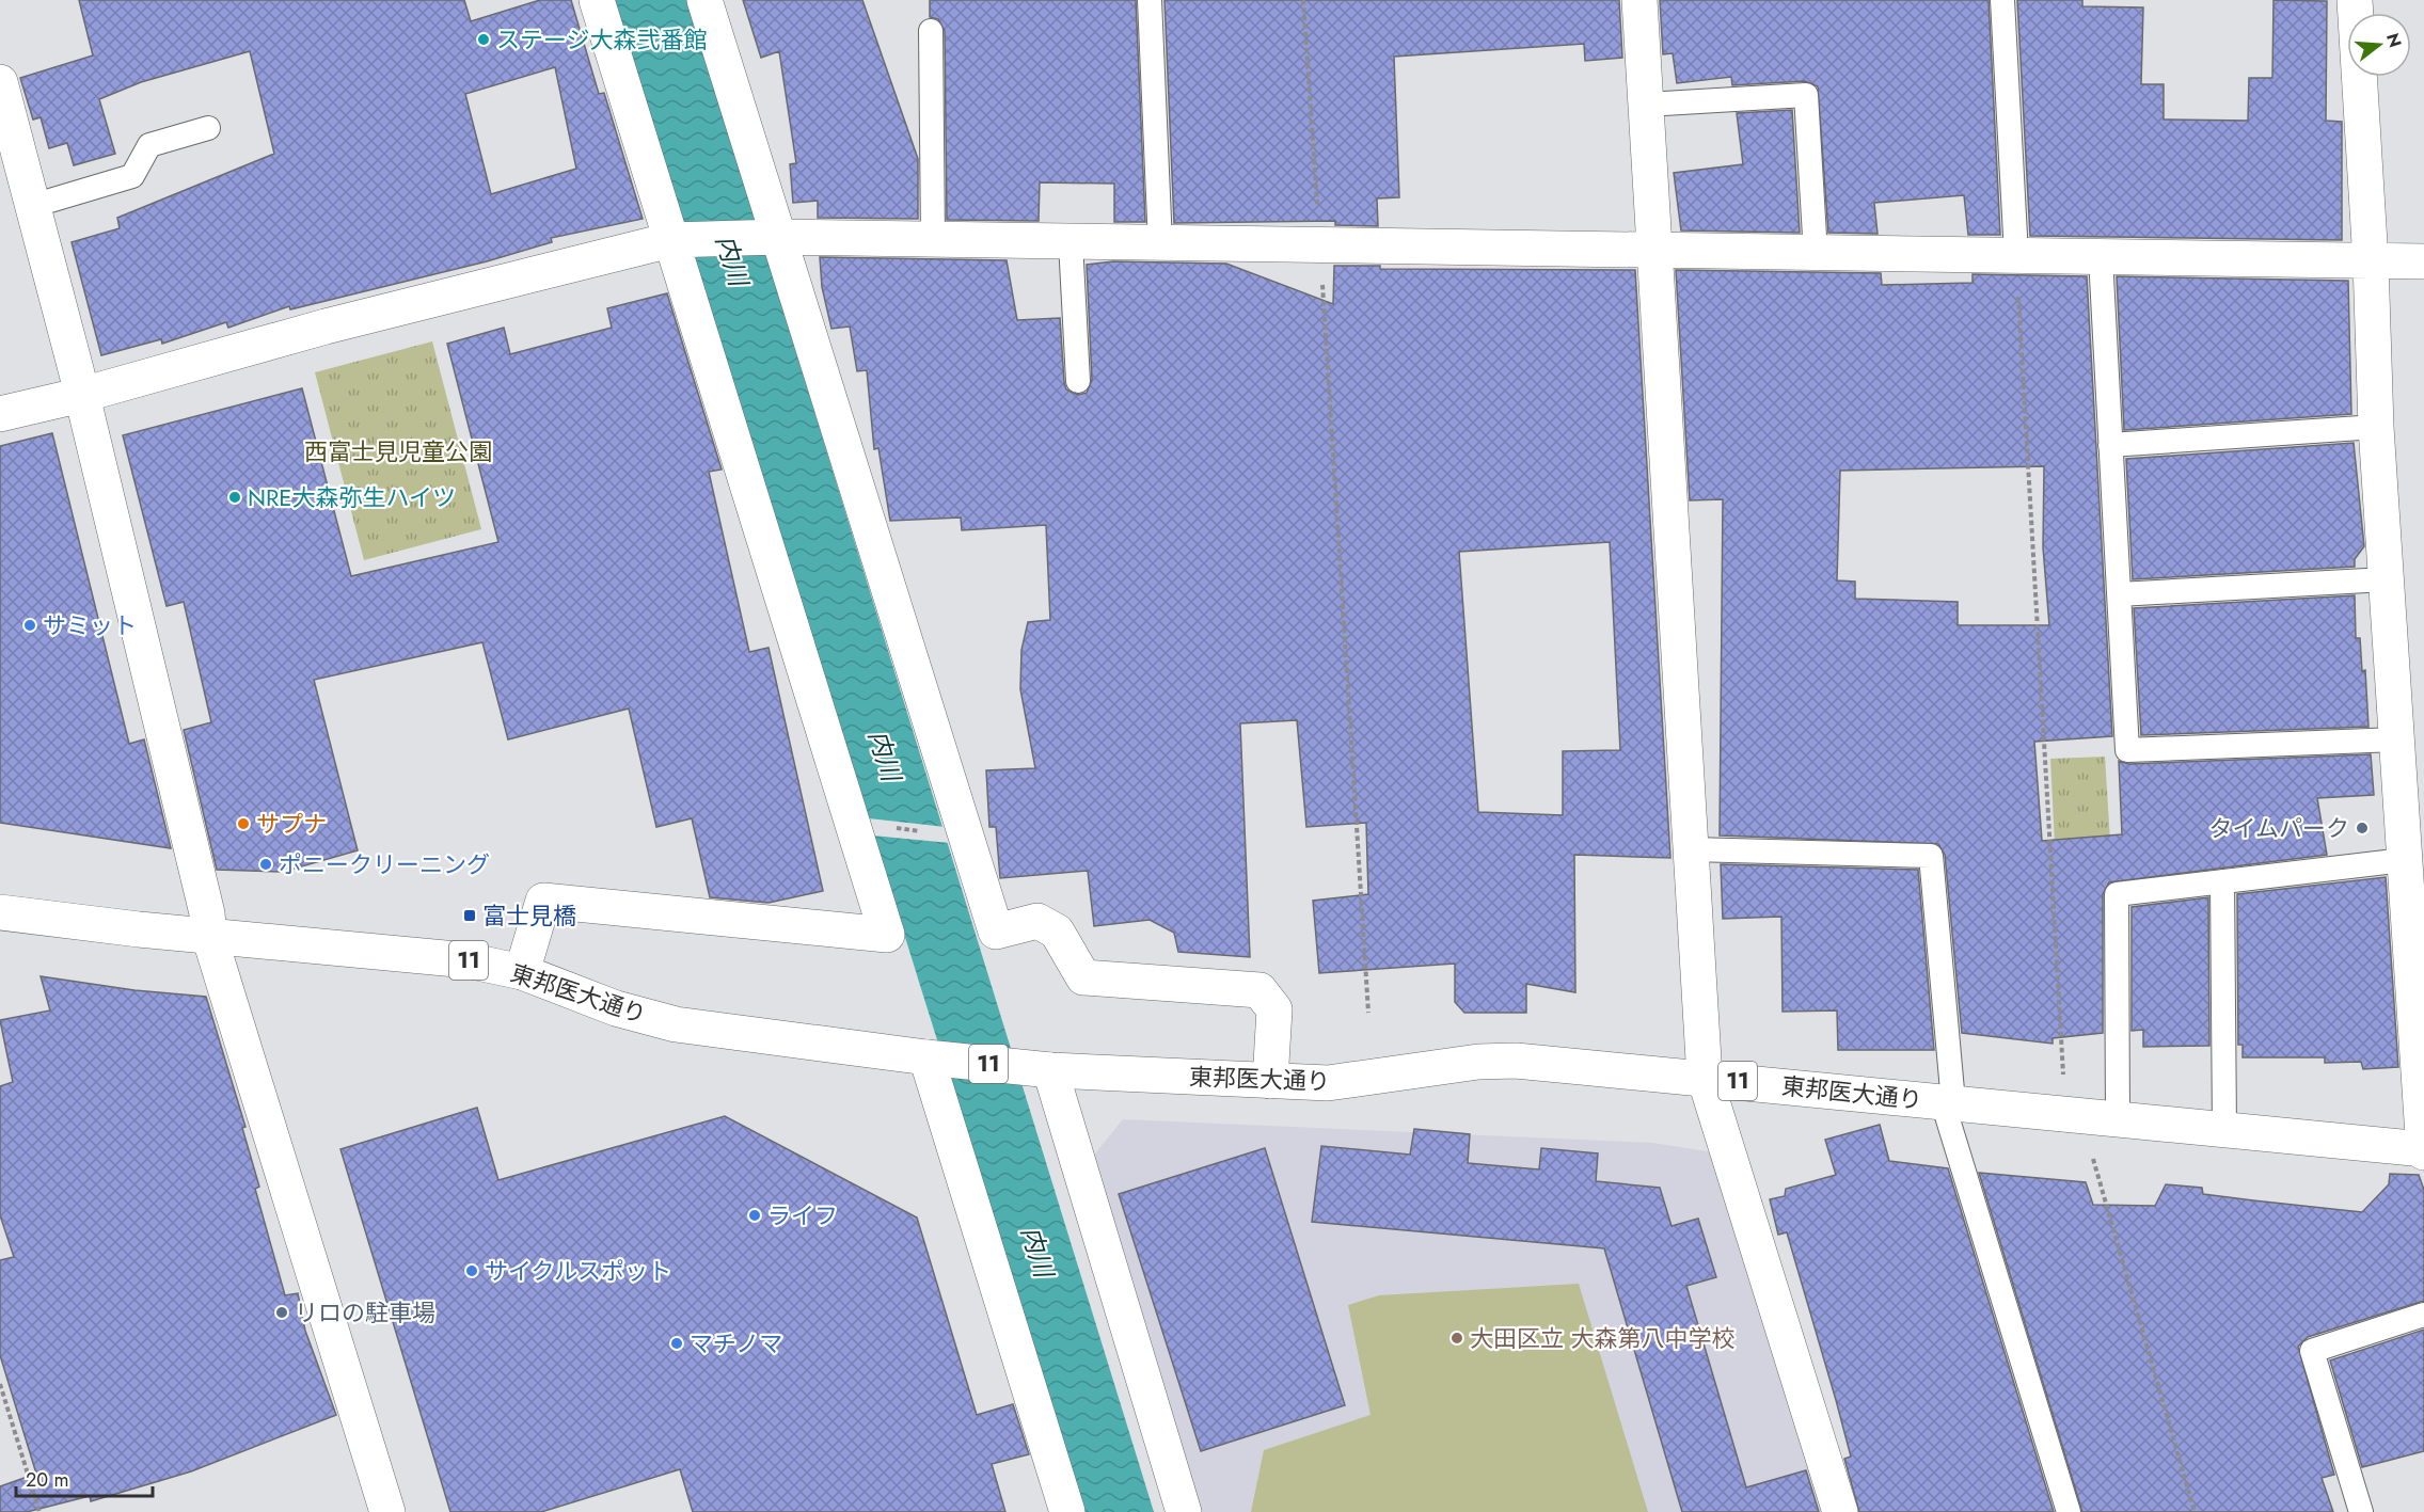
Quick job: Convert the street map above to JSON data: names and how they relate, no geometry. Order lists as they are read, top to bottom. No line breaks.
{"streets":{"street":["11","東邦医大通り"]},"crossings":[["11","東邦医大通り"]],"water":["内川"],"parks":["西富士見児童公園"],"places":{"other":["ステージ大森弐番館","NRE大森弥生ハイツ","サミット","サプナ","タイムパーク","ポニークリーニング","ライフ","サイクルスポット","リロの駐車場","大田区立 大森第八中学校","マチノマ"],"transit":["富士見橋"]},"scale_bar":"20 m","north":"right"}
